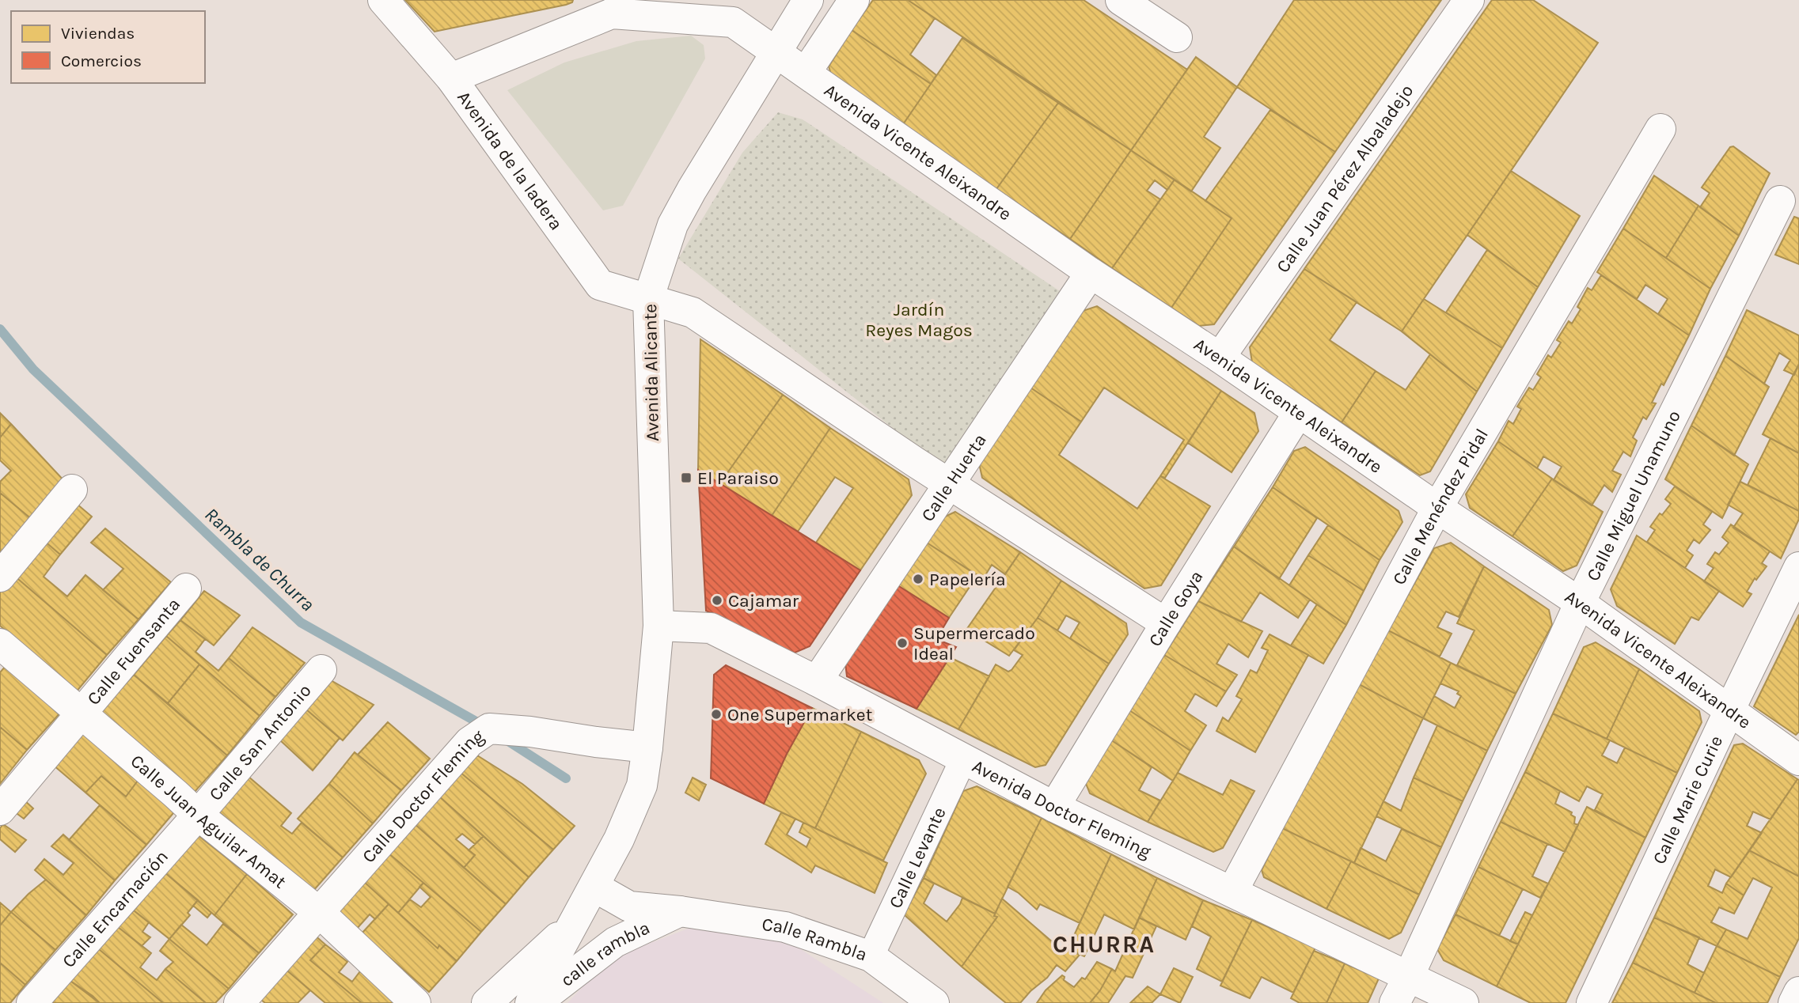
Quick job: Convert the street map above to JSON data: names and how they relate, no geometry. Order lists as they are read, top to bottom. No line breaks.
{"streets":{"street":["Avenida Vicente Aleixandre","Avenida de la ladera","Calle Juan Pérez Albaladejo","Avenida Alicante","Calle Huerta","Calle Miguel Unamuno","Calle Menéndez Pidal","Calle Goya","Calle Fuensanta","Calle San Antonio","Calle Doctor Fleming","Calle Marie Curie","Avenida Doctor Fleming","Calle Juan Aguilar Amat","Calle Levante","Calle Encarnación","Calle Rambla","calle rambla"]},"crossings":[["Avenida Vicente Aleixandre","Calle Juan Pérez Albaladejo"],["Avenida Vicente Aleixandre","Avenida Alicante"],["Avenida Vicente Aleixandre","Calle Huerta"],["Avenida Vicente Aleixandre","Calle Miguel Unamuno"],["Avenida Vicente Aleixandre","Calle Menéndez Pidal"],["Avenida Vicente Aleixandre","Calle Goya"],["Avenida Vicente Aleixandre","Calle Marie Curie"],["Avenida de la ladera","Avenida Alicante"],["Avenida de la ladera","Calle Huerta"],["Avenida de la ladera","Calle Goya"],["Avenida Alicante","Calle Doctor Fleming"],["Avenida Alicante","Avenida Doctor Fleming"],["Avenida Alicante","Calle Rambla"],["Calle Huerta","Avenida Doctor Fleming"],["Calle Miguel Unamuno","Avenida Doctor Fleming"],["Calle Menéndez Pidal","Avenida Doctor Fleming"],["Calle Goya","Avenida Doctor Fleming"],["Calle Fuensanta","Calle Juan Aguilar Amat"],["Calle San Antonio","Calle Juan Aguilar Amat"],["Calle San Antonio","Calle Encarnación"],["Calle Doctor Fleming","Calle Juan Aguilar Amat"],["Avenida Doctor Fleming","Calle Levante"],["Calle Juan Aguilar Amat","Calle Encarnación"],["Calle Levante","Calle Rambla"],["Calle Rambla","calle rambla"]],"districts":["CHURRA"],"water":["Rambla de Churra"],"parks":["Jardín Reyes Magos"],"places":{"transit":["El Paraiso"],"other":["Papelería","Cajamar","Supermercado Ideal","One Supermarket"]},"legend":["Viviendas","Comercios"]}
